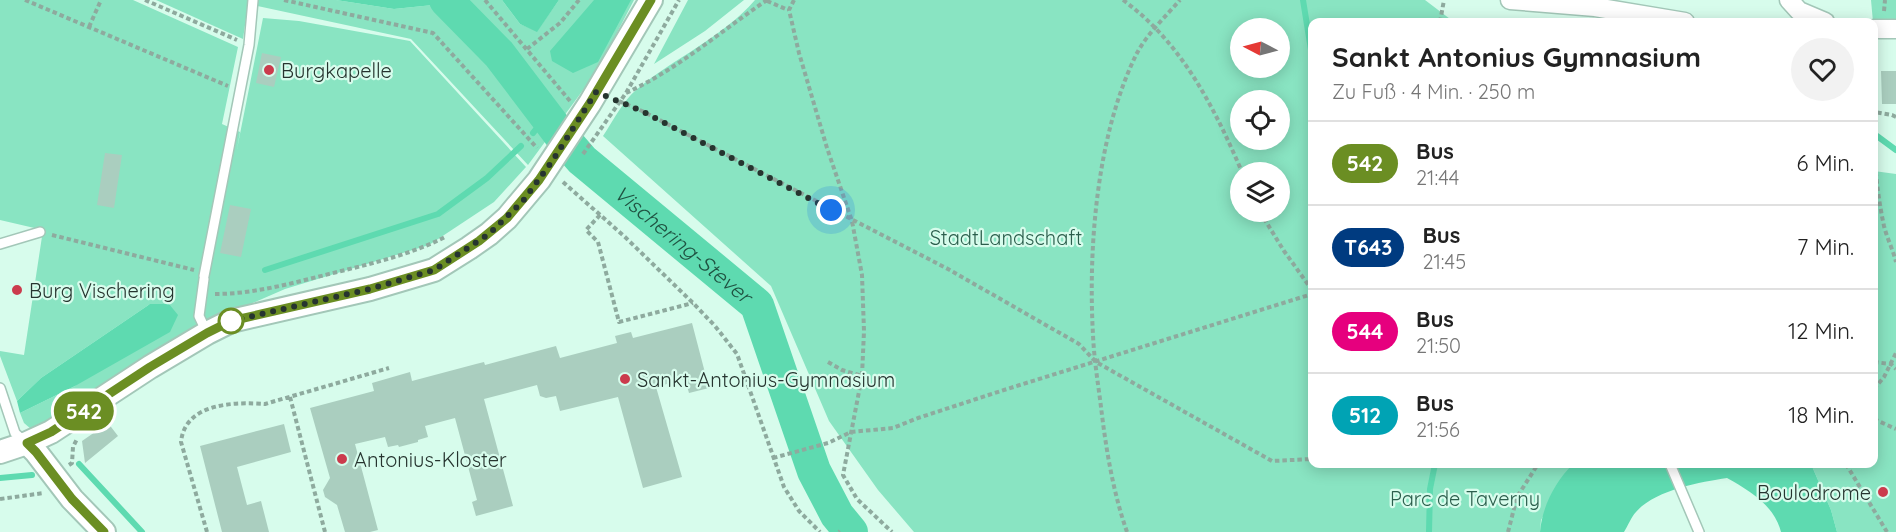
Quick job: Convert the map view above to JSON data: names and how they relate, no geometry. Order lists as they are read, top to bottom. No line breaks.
{"water":["Vischering-Stever"],"parks":["StadtLandschaft","Parc de Taverny"],"places":["Burgkapelle","Burg Vischering","Sankt-Antonius-Gymnasium","Antonius-Kloster","Boulodrome"],"lines":["bus line 542"],"north":"left","page":{"on_map":"542","heading":["Sankt Antonius Gymnasium","Zu Fuß · 4 Min. · 250 m"],"list":[{"mark":"542","name":"Bus","note":"21:44","value":"6 Min."},{"mark":"T643","name":"Bus","note":"21:45","value":"7 Min."},{"mark":"544","name":"Bus","note":"21:50","value":"12 Min."},{"mark":"512","name":"Bus","note":"21:56","value":"18 Min."}]}}
